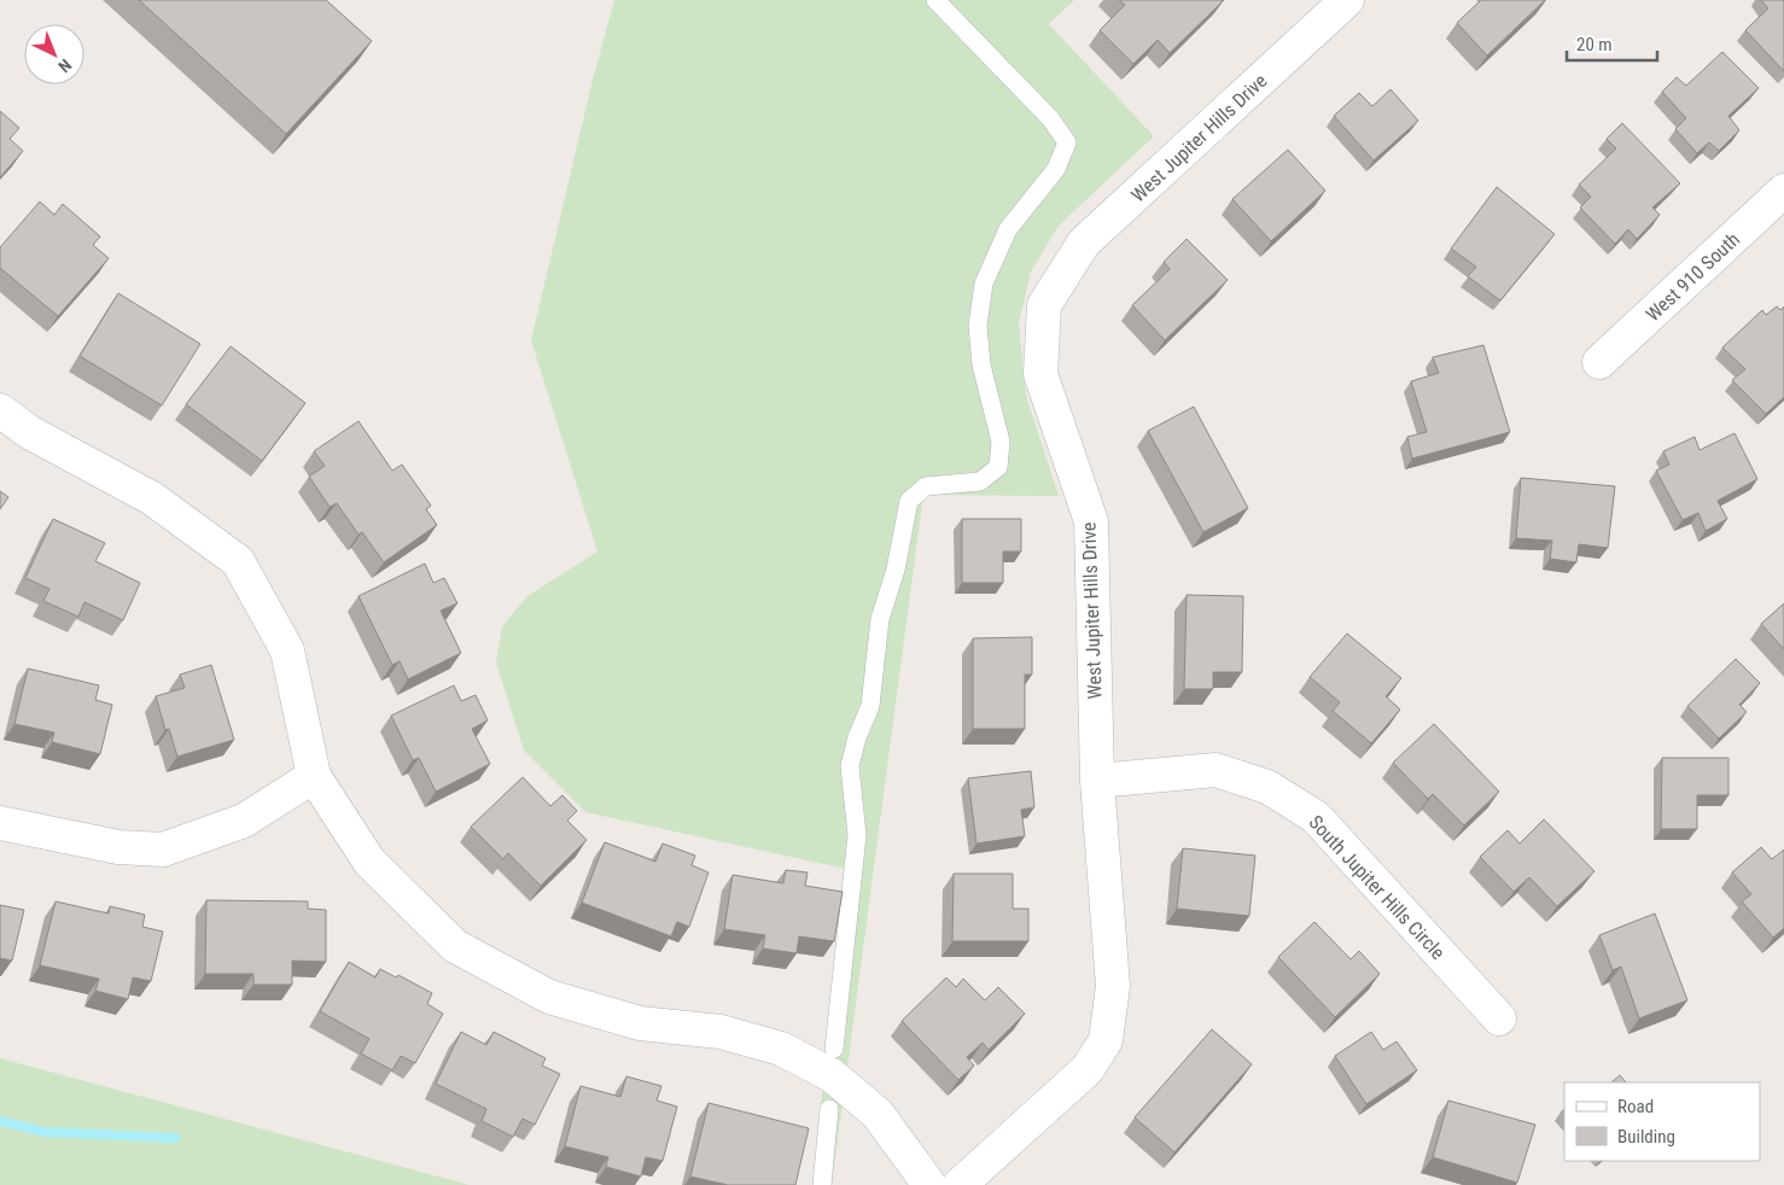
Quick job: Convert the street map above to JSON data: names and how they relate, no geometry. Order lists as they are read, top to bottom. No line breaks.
{"streets":{"street":["West Jupiter Hills Drive","West 910 South","South Jupiter Hills Circle"]},"crossings":[["West Jupiter Hills Drive","South Jupiter Hills Circle"]],"legend":["Road","Building"],"scale_bar":"20 m","north":"bottom right"}
